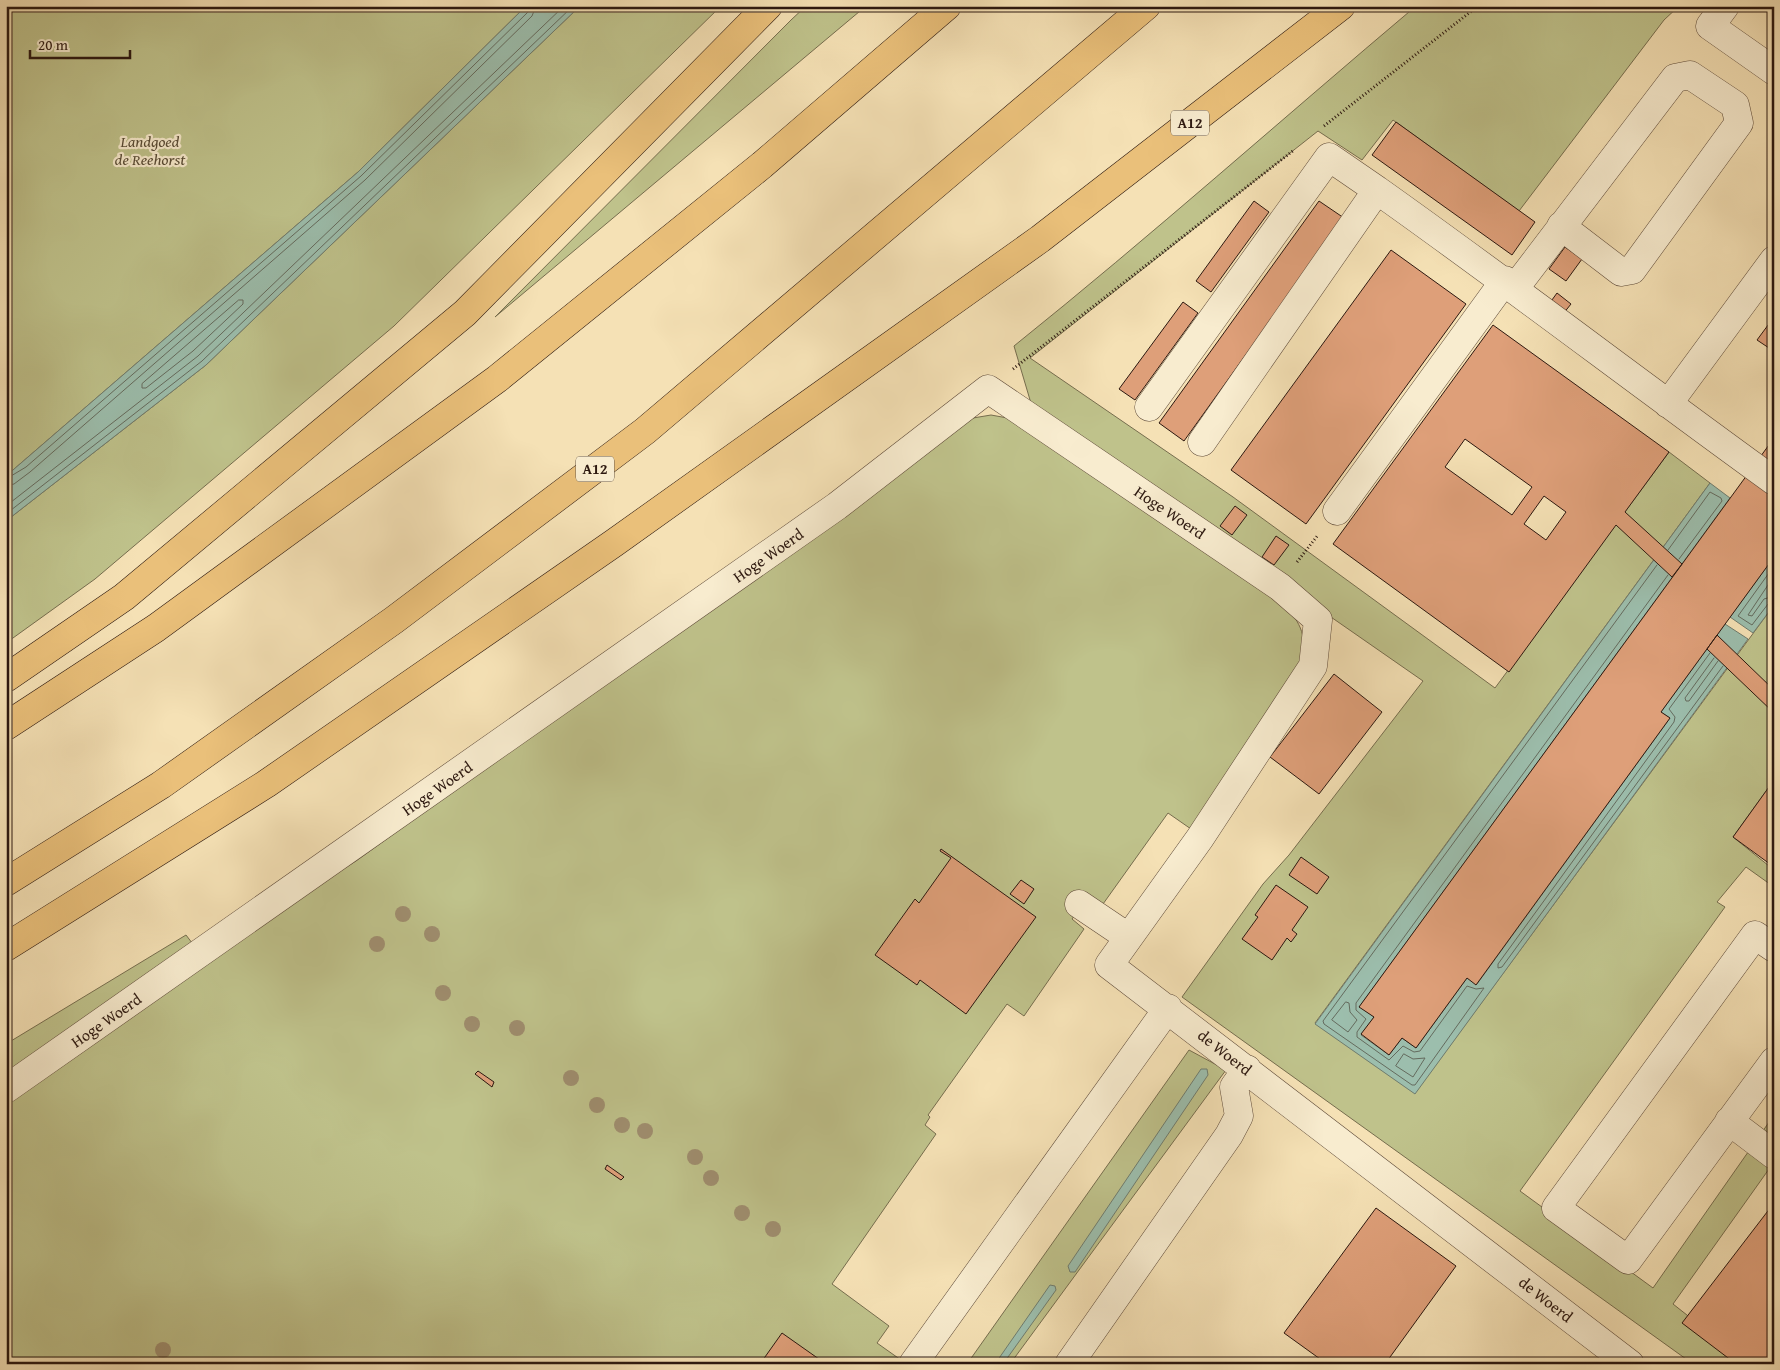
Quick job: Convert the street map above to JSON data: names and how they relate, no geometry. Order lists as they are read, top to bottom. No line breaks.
{"streets":{"highway":["A12"],"street":["Hoge Woerd","de Woerd"]},"crossings":[["Hoge Woerd","de Woerd"]],"parks":["Landgoed de Reehorst"],"scale_bar":"20 m"}
